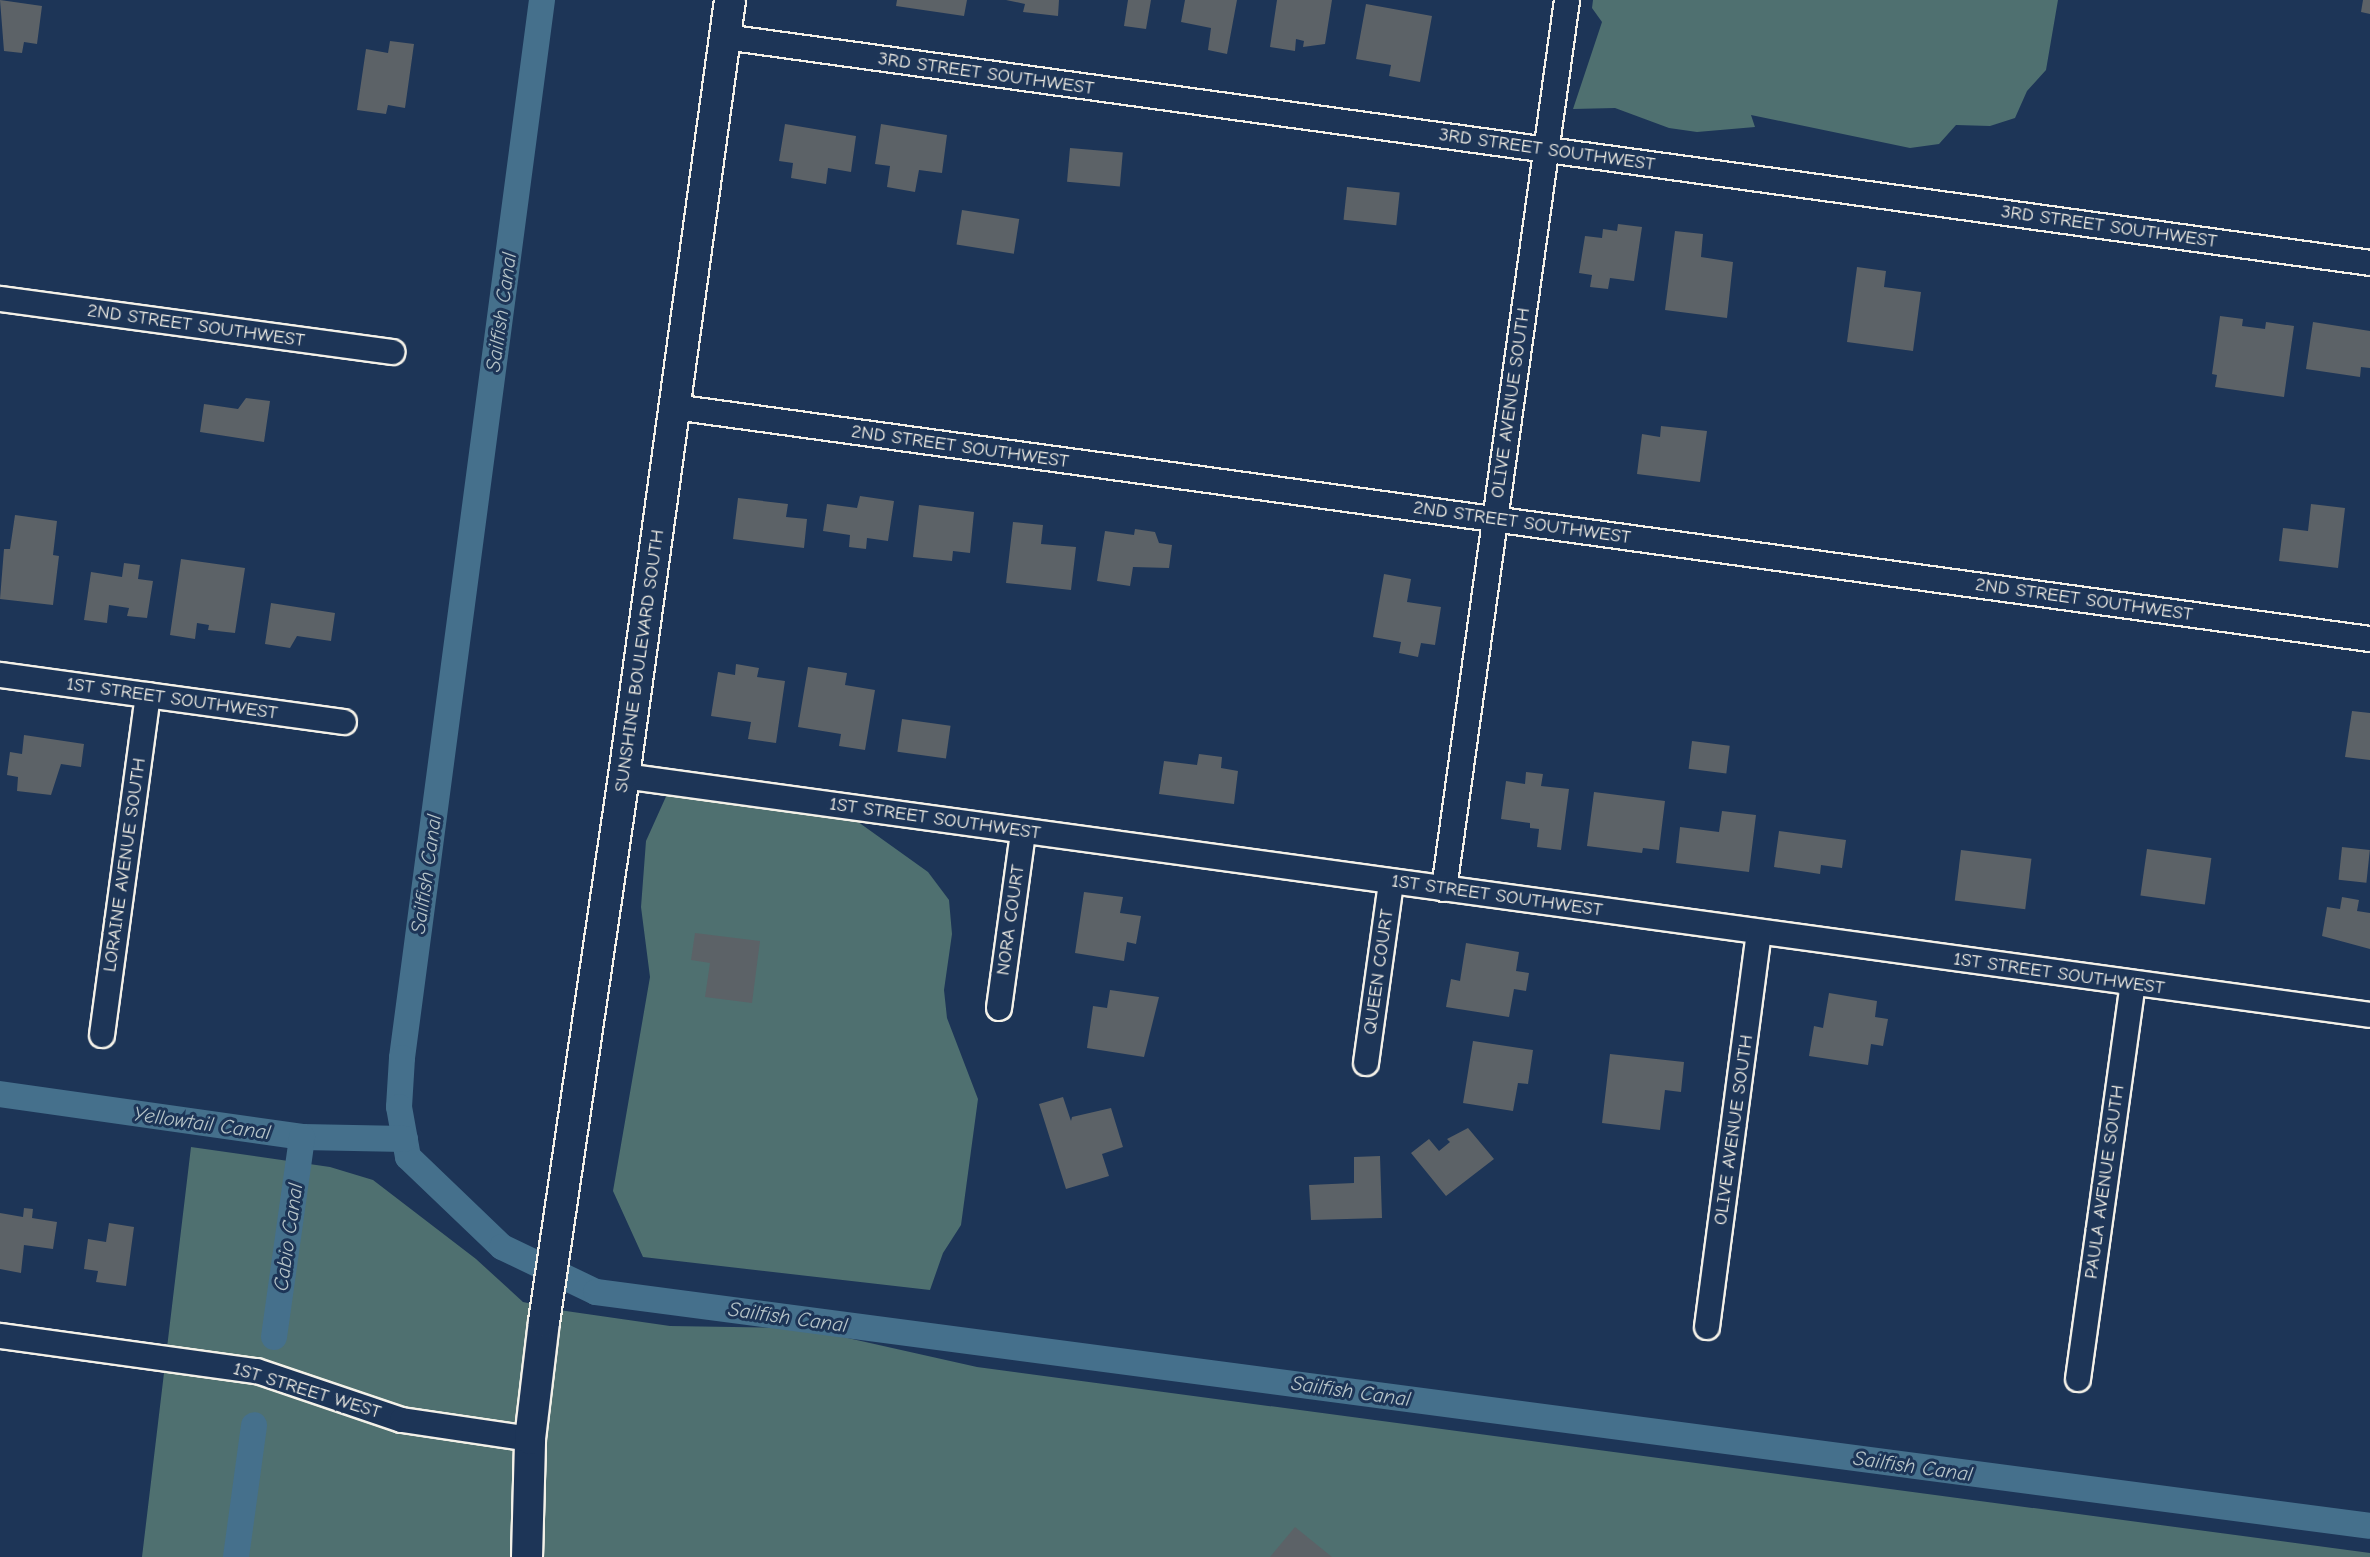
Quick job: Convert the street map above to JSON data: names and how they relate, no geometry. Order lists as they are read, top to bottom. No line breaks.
{"streets":{"street":["3RD STREET SOUTHWEST","2ND STREET SOUTHWEST","OLIVE AVENUE SOUTH","SUNSHINE BOULEVARD SOUTH","1ST STREET SOUTHWEST","LORAINE AVENUE SOUTH","NORA COURT","QUEEN COURT","PAULA AVENUE SOUTH","1ST STREET WEST"]},"crossings":[["3RD STREET SOUTHWEST","OLIVE AVENUE SOUTH"],["3RD STREET SOUTHWEST","SUNSHINE BOULEVARD SOUTH"],["2ND STREET SOUTHWEST","OLIVE AVENUE SOUTH"],["2ND STREET SOUTHWEST","SUNSHINE BOULEVARD SOUTH"],["OLIVE AVENUE SOUTH","1ST STREET SOUTHWEST"],["SUNSHINE BOULEVARD SOUTH","1ST STREET SOUTHWEST"],["SUNSHINE BOULEVARD SOUTH","1ST STREET WEST"],["1ST STREET SOUTHWEST","LORAINE AVENUE SOUTH"],["1ST STREET SOUTHWEST","NORA COURT"],["1ST STREET SOUTHWEST","QUEEN COURT"],["1ST STREET SOUTHWEST","PAULA AVENUE SOUTH"]],"water":["Sailfish Canal","Yellowtail Canal","Cabio Canal"]}
